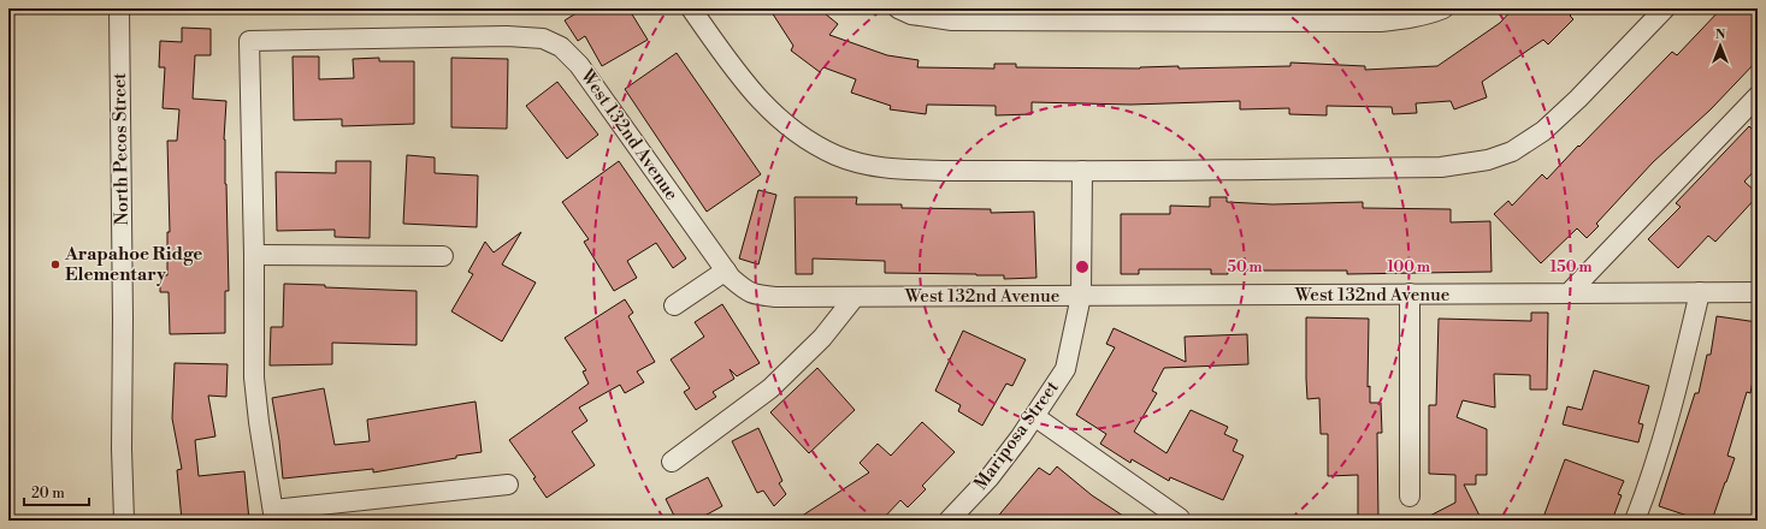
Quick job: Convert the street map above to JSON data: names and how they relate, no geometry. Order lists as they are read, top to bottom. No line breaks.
{"streets":{"street":["West 132nd Avenue","North Pecos Street","Mariposa Street"]},"crossings":[["West 132nd Avenue","Mariposa Street"]],"places":["Arapahoe Ridge Elementary"],"scale_bar":"20 m","north":"top","rings":["50 m","100 m","150 m"]}
